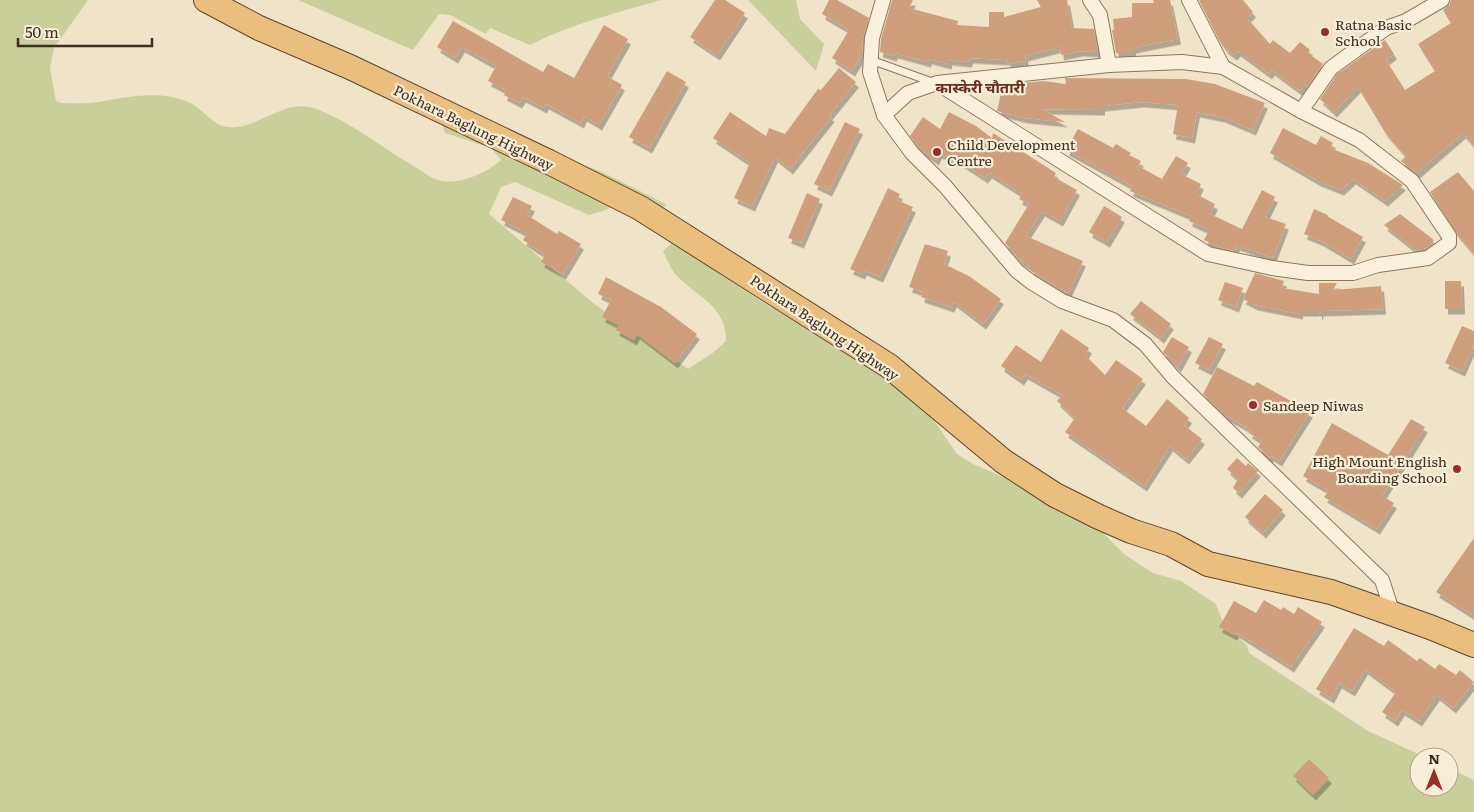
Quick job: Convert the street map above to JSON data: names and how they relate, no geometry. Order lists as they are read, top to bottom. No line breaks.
{"streets":{"highway":["Pokhara Baglung Highway"]},"districts":["कास्केरी चौतारी"],"places":["Ratna Basic School","Child Development Centre","Sandeep Niwas","High Mount English Boarding School"],"scale_bar":"50 m","north":"top"}
